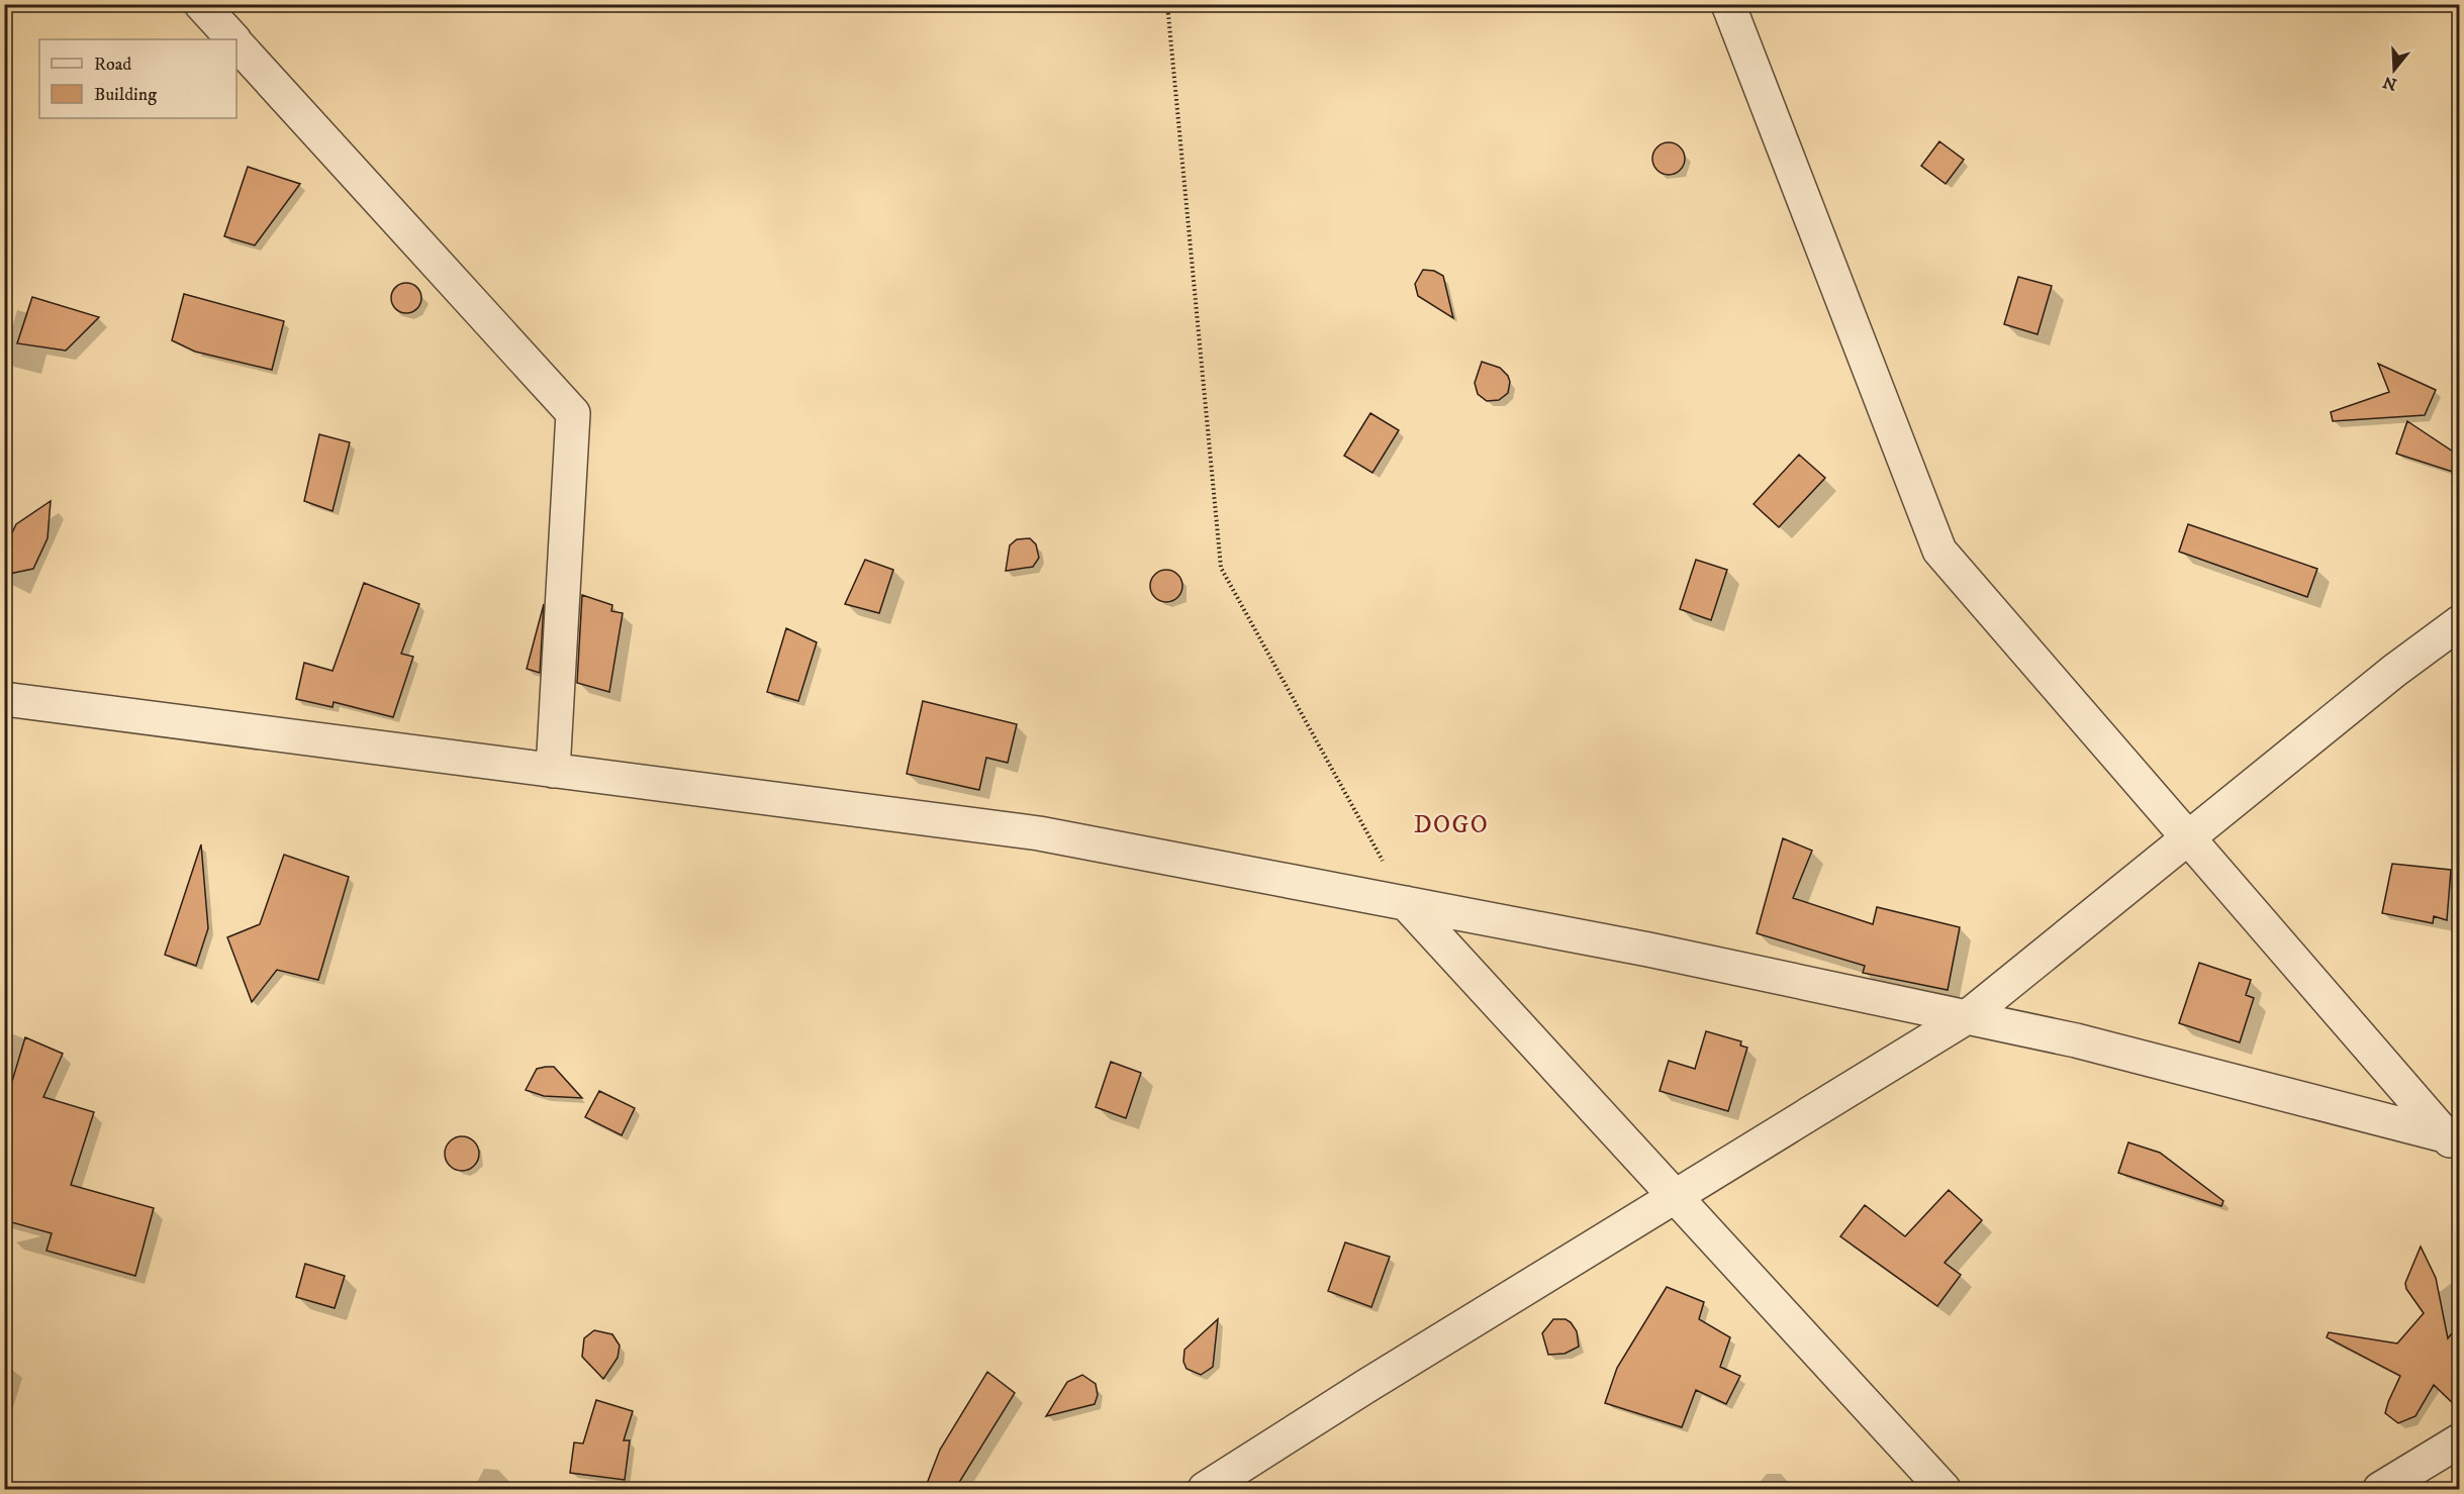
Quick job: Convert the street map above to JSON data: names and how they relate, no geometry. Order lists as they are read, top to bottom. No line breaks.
{"districts":["DOGO"],"legend":["Road","Building"],"north":"bottom"}
